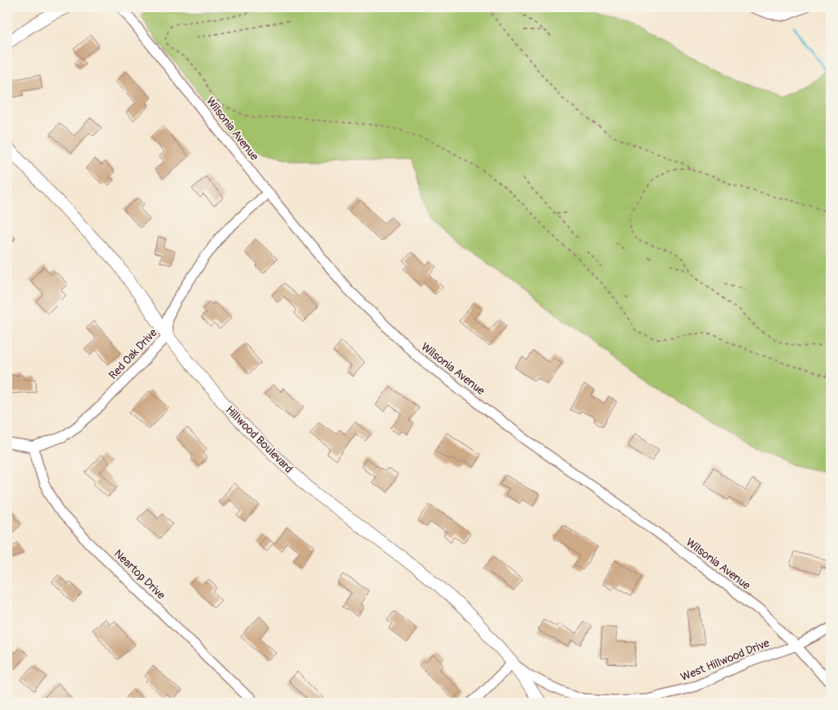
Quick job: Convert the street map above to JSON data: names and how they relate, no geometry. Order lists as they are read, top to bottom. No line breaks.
{"streets":{"street":["Wilsonia Avenue","Red Oak Drive","Hillwood Boulevard","Neartop Drive","West Hillwood Drive"]},"crossings":[["Wilsonia Avenue","Red Oak Drive"],["Wilsonia Avenue","West Hillwood Drive"],["Red Oak Drive","Hillwood Boulevard"],["Red Oak Drive","Neartop Drive"],["Hillwood Boulevard","West Hillwood Drive"]]}
